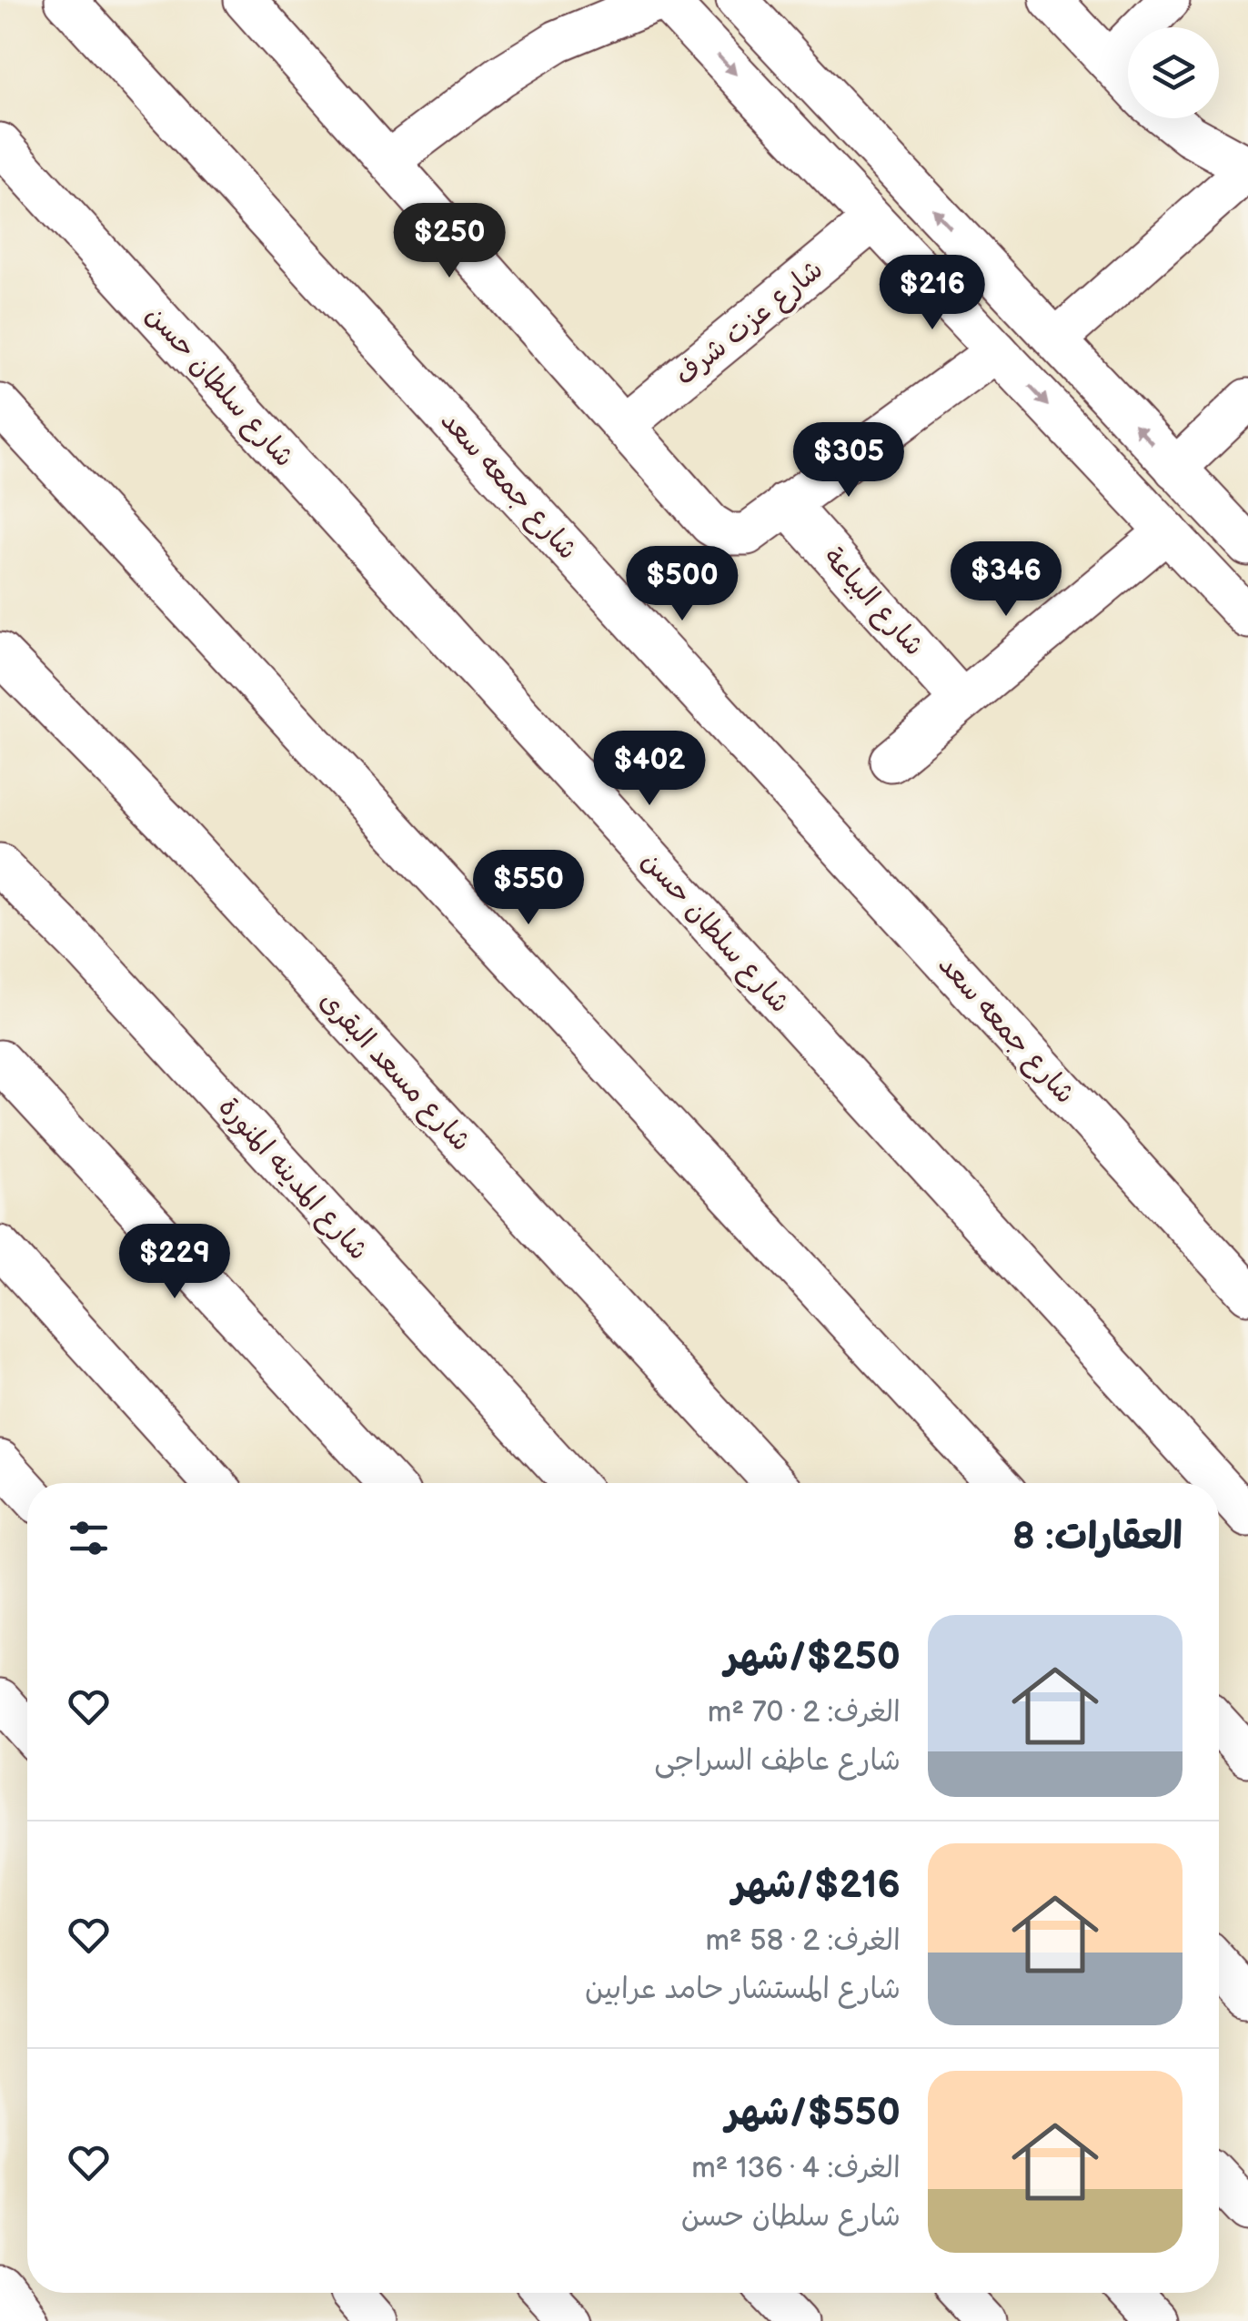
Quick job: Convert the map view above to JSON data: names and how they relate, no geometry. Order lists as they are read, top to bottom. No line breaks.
{"streets":{"street":["شارع عزت شرف","شارع سلطان حسن","شارع جمعه سعد","شارع البياعة","شارع مسعد البقرى","شارع المدينه المنورة"]},"page":{"price":["$250","$216","$305","$346","$500","$402","$550","$229"],"heading":"العقارات: 8","list":[{"name":"$250/شهر","note":"الغرف: 2 · 70 m² · شارع عاطف السراجى"},{"name":"$216/شهر","note":"الغرف: 2 · 58 m² · شارع المستشار حامد عرابين"},{"name":"$550/شهر","note":"الغرف: 4 · 136 m² · شارع سلطان حسن"}]}}
